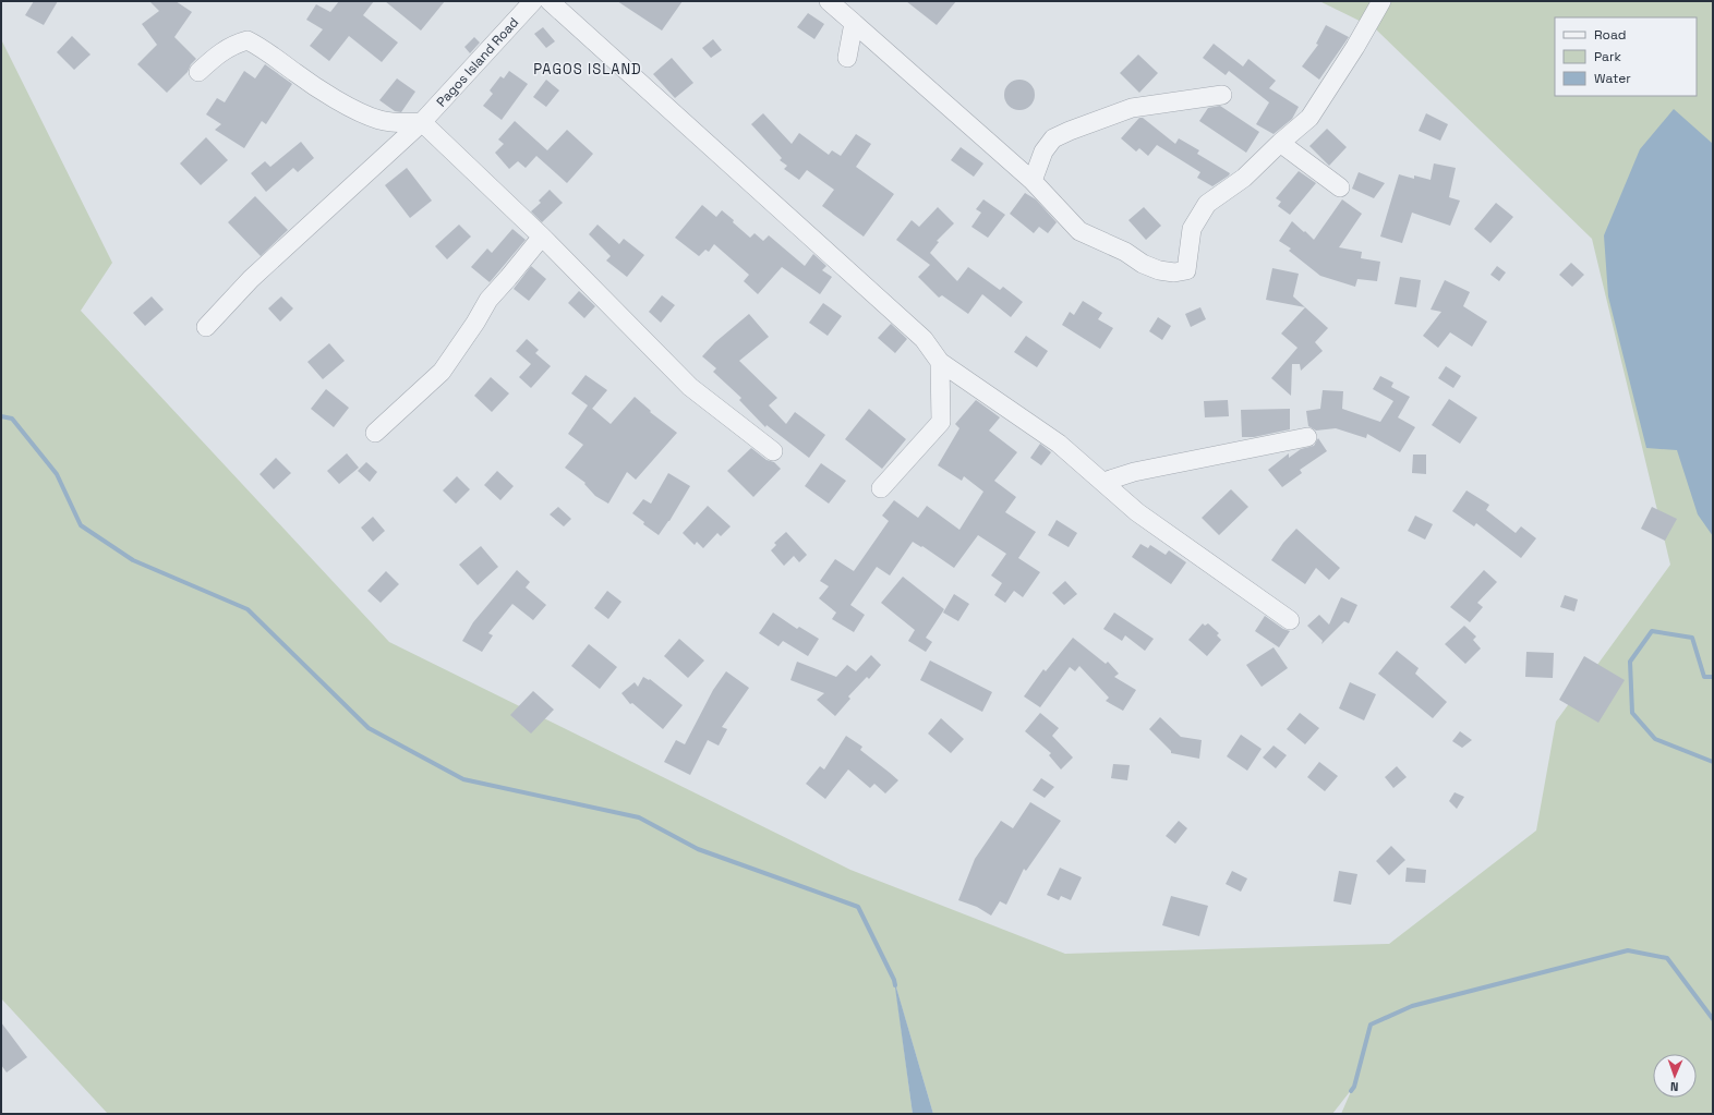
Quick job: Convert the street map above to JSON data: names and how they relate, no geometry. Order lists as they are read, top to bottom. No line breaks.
{"streets":{"street":["Pagos Island Road"]},"districts":["PAGOS ISLAND"],"legend":["Road","Park","Water"],"north":"bottom"}
